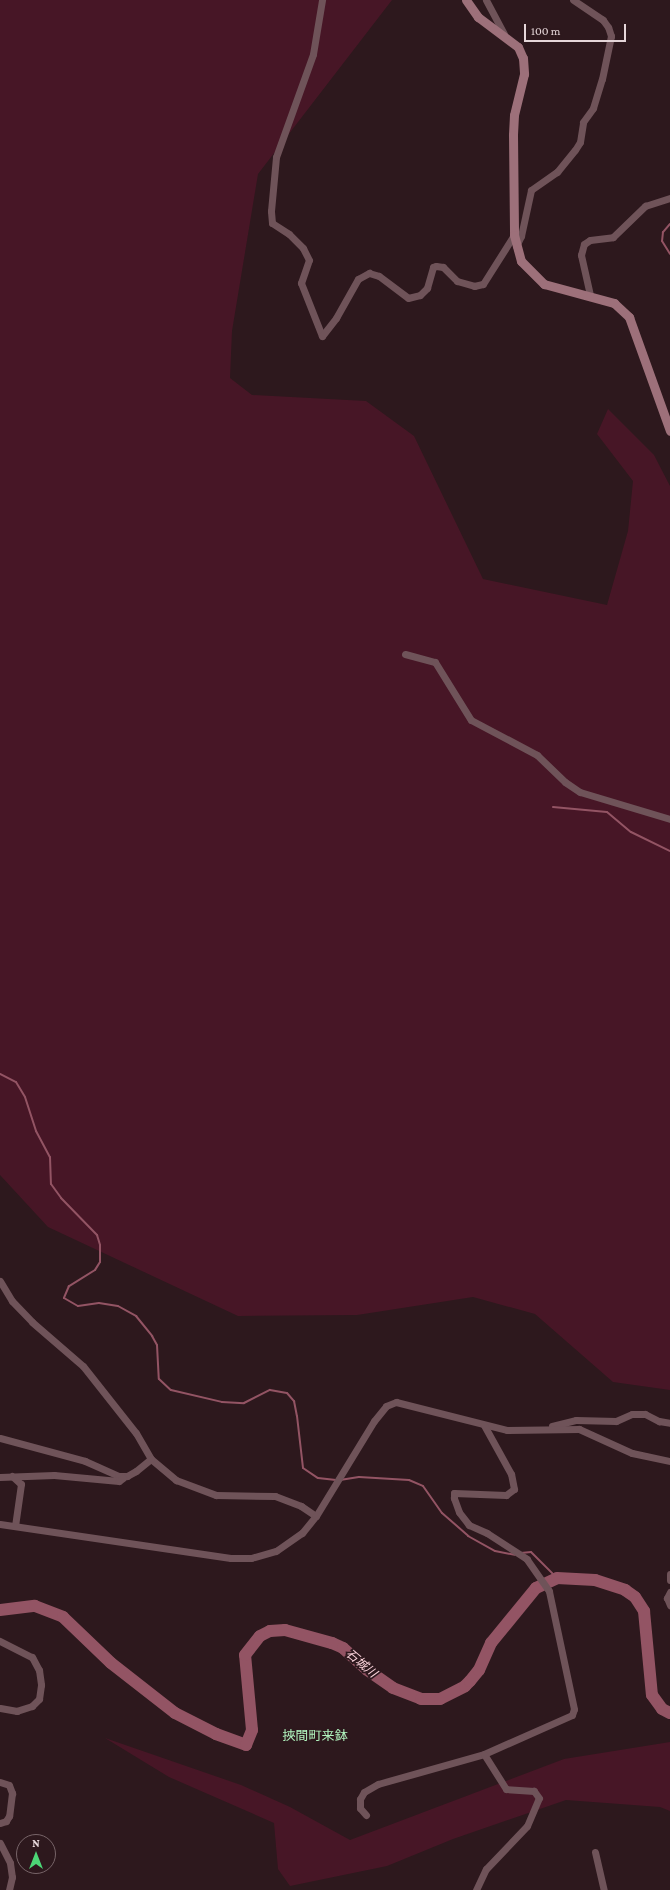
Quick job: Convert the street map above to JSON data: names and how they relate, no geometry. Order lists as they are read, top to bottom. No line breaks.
{"districts":["挾間町来鉢"],"water":["石城川"],"scale_bar":"100 m","north":"top"}
